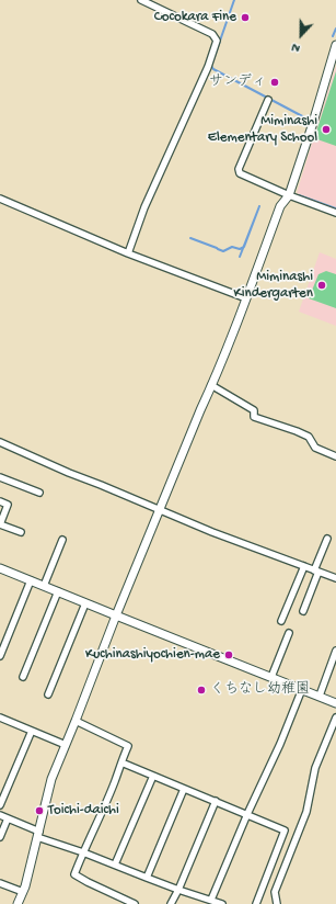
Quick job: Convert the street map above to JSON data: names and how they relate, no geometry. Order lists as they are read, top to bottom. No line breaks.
{"places":["Cocokara Fine","サンディ","Miminashi Elementary School","Miminashi Kindergarten","Kuchinashiyochien-mae","くちなし幼稚園","Toichi-daichi"],"north":"bottom"}
